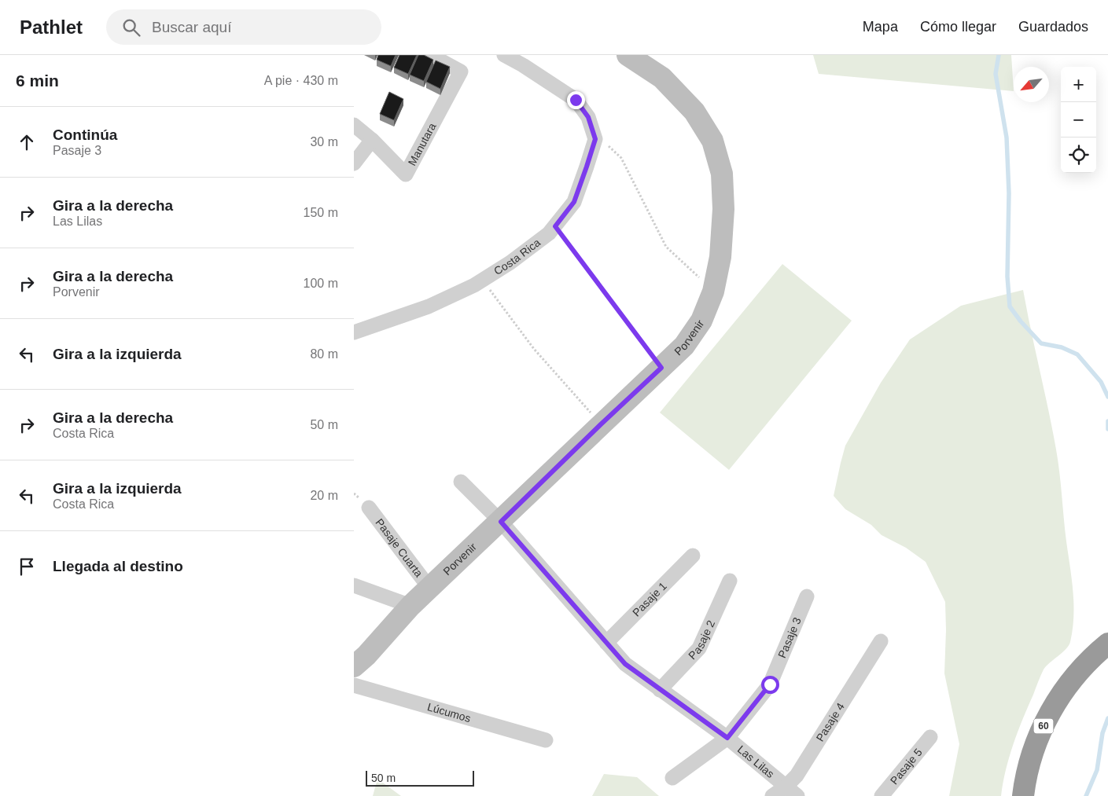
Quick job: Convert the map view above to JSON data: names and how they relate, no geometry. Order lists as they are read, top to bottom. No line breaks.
{"streets":{"highway":["60"],"street":["Manutara","Costa Rica","Porvenir","Pasaje Cuarta","Pasaje 1","Pasaje 3","Pasaje 2","Lúcumos","Pasaje 4","Las Lilas","Pasaje 5"]},"crossings":[["Porvenir","Pasaje Cuarta"],["Porvenir","Las Lilas"],["Pasaje 1","Las Lilas"],["Pasaje 3","Las Lilas"],["Pasaje 2","Las Lilas"],["Pasaje 4","Las Lilas"]],"scale_bar":"50 m","north":"bottom left","page":{"header":"Pathlet","search":"Buscar aquí","nav":["Mapa","Cómo llegar","Guardados"],"heading":["6 min","A pie · 430 m"],"map_buttons":["+","−"],"list":[["Continúa","Pasaje 3","30 m"],["Gira a la derecha","Las Lilas","150 m"],["Gira a la derecha","Porvenir","100 m"],["Gira a la izquierda","80 m"],["Gira a la derecha","Costa Rica","50 m"],["Gira a la izquierda","Costa Rica","20 m"],"Llegada al destino"],"scale":"50 m"}}
